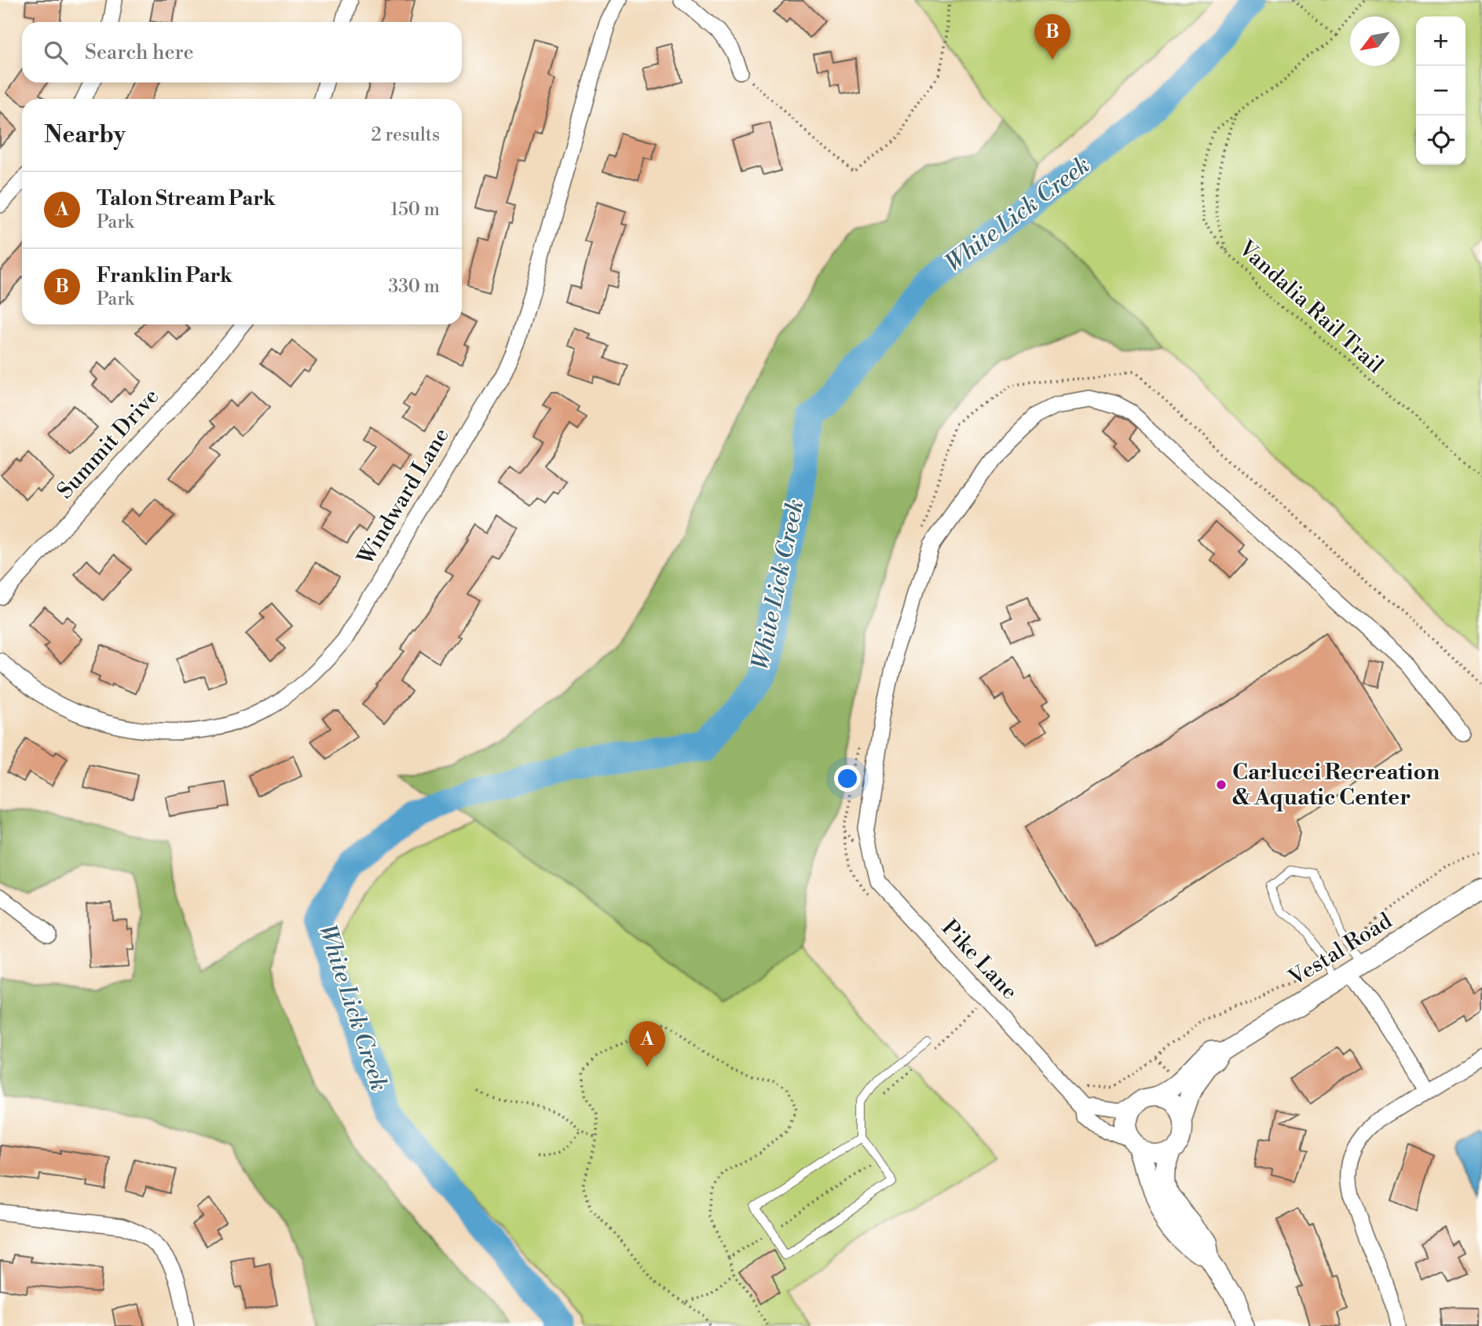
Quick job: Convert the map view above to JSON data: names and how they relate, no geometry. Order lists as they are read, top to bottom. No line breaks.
{"streets":{"street":["Summit Drive","Windward Lane","Vestal Road","Pike Lane"],"path":["Vandalia Rail Trail"]},"crossings":[["Vestal Road","Pike Lane"]],"water":["White Lick Creek"],"places":["Carlucci Recreation & Aquatic Center"],"north":"bottom left","page":{"pins":["B","A"],"map_buttons":["+","−"],"search":"Search here","heading":["Nearby","2 results"],"list":[{"mark":"A","name":"Talon Stream Park","note":"Park","value":"150 m"},{"mark":"B","name":"Franklin Park","note":"Park","value":"330 m"}]}}
